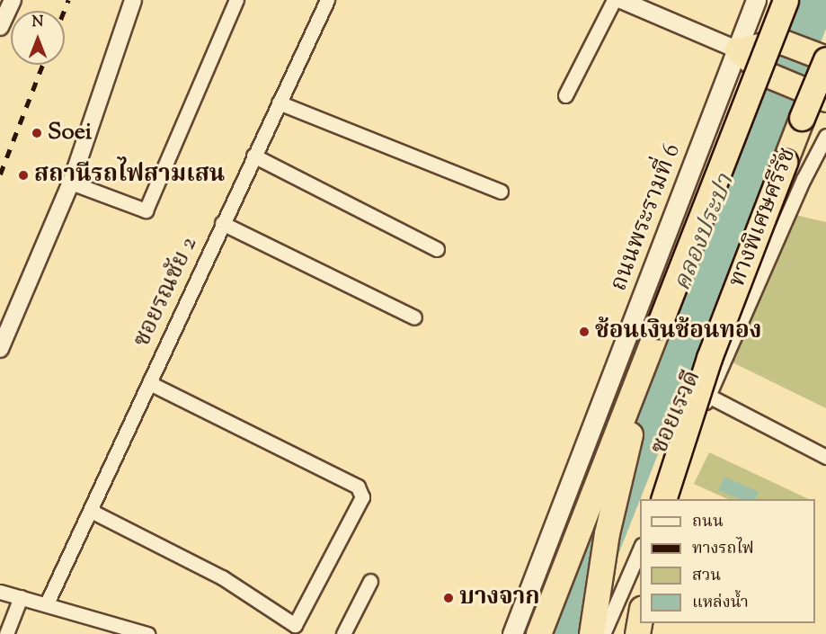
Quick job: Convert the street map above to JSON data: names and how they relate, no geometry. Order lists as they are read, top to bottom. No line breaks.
{"streets":{"highway":["ทางพิเศษศรีรัช"],"main road":["ถนนพระรามที่ 6"],"street":["ซอยรณชัย 2","ซอยเรวดี"]},"water":["คลองประปา"],"places":["Soei","สถานีรถไฟสามเสน","ช้อนเงินช้อนทอง","บางจาก"],"legend":["ถนน","ทางรถไฟ","สวน","แหล่งน้ำ"],"north":"top"}
